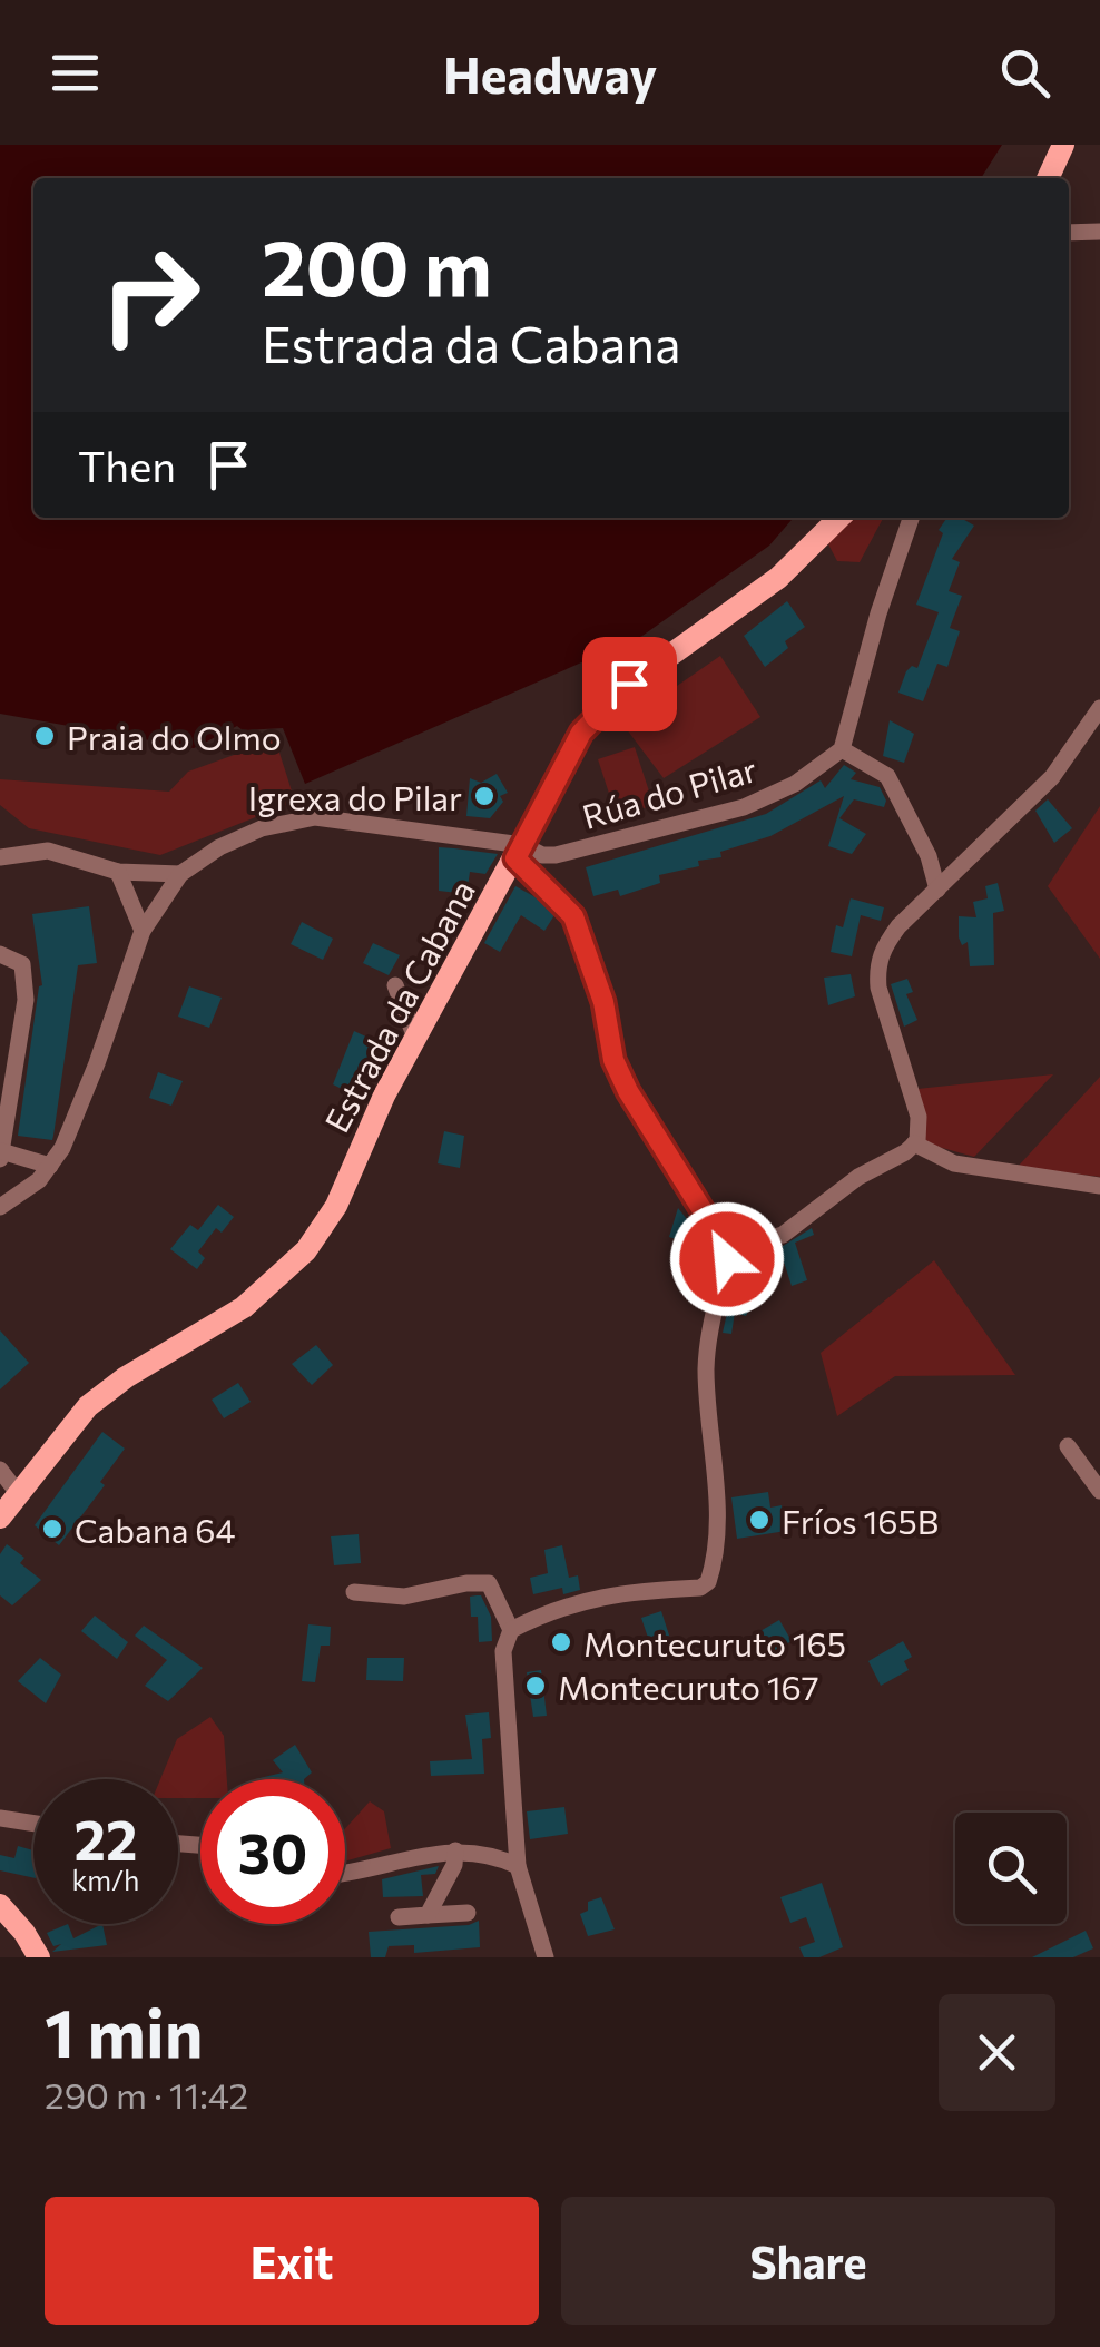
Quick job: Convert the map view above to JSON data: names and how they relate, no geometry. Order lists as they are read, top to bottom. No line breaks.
{"streets":{"main road":["Estrada da Cabana"],"street":["Rúa do Pilar"]},"crossings":[["Rúa do Pilar","Estrada da Cabana"]],"places":["Praia do Olmo","Igrexa do Pilar","Fríos 165B","Cabana 64","Montecuruto 165","Montecuruto 167"],"page":{"header":"Headway","turn":["200 m","Estrada da Cabana"],"then":"Then","speed":"22 km/h","limit":"30","heading":["1 min","290 m · 11:42"],"buttons":["Exit","Share"]}}
